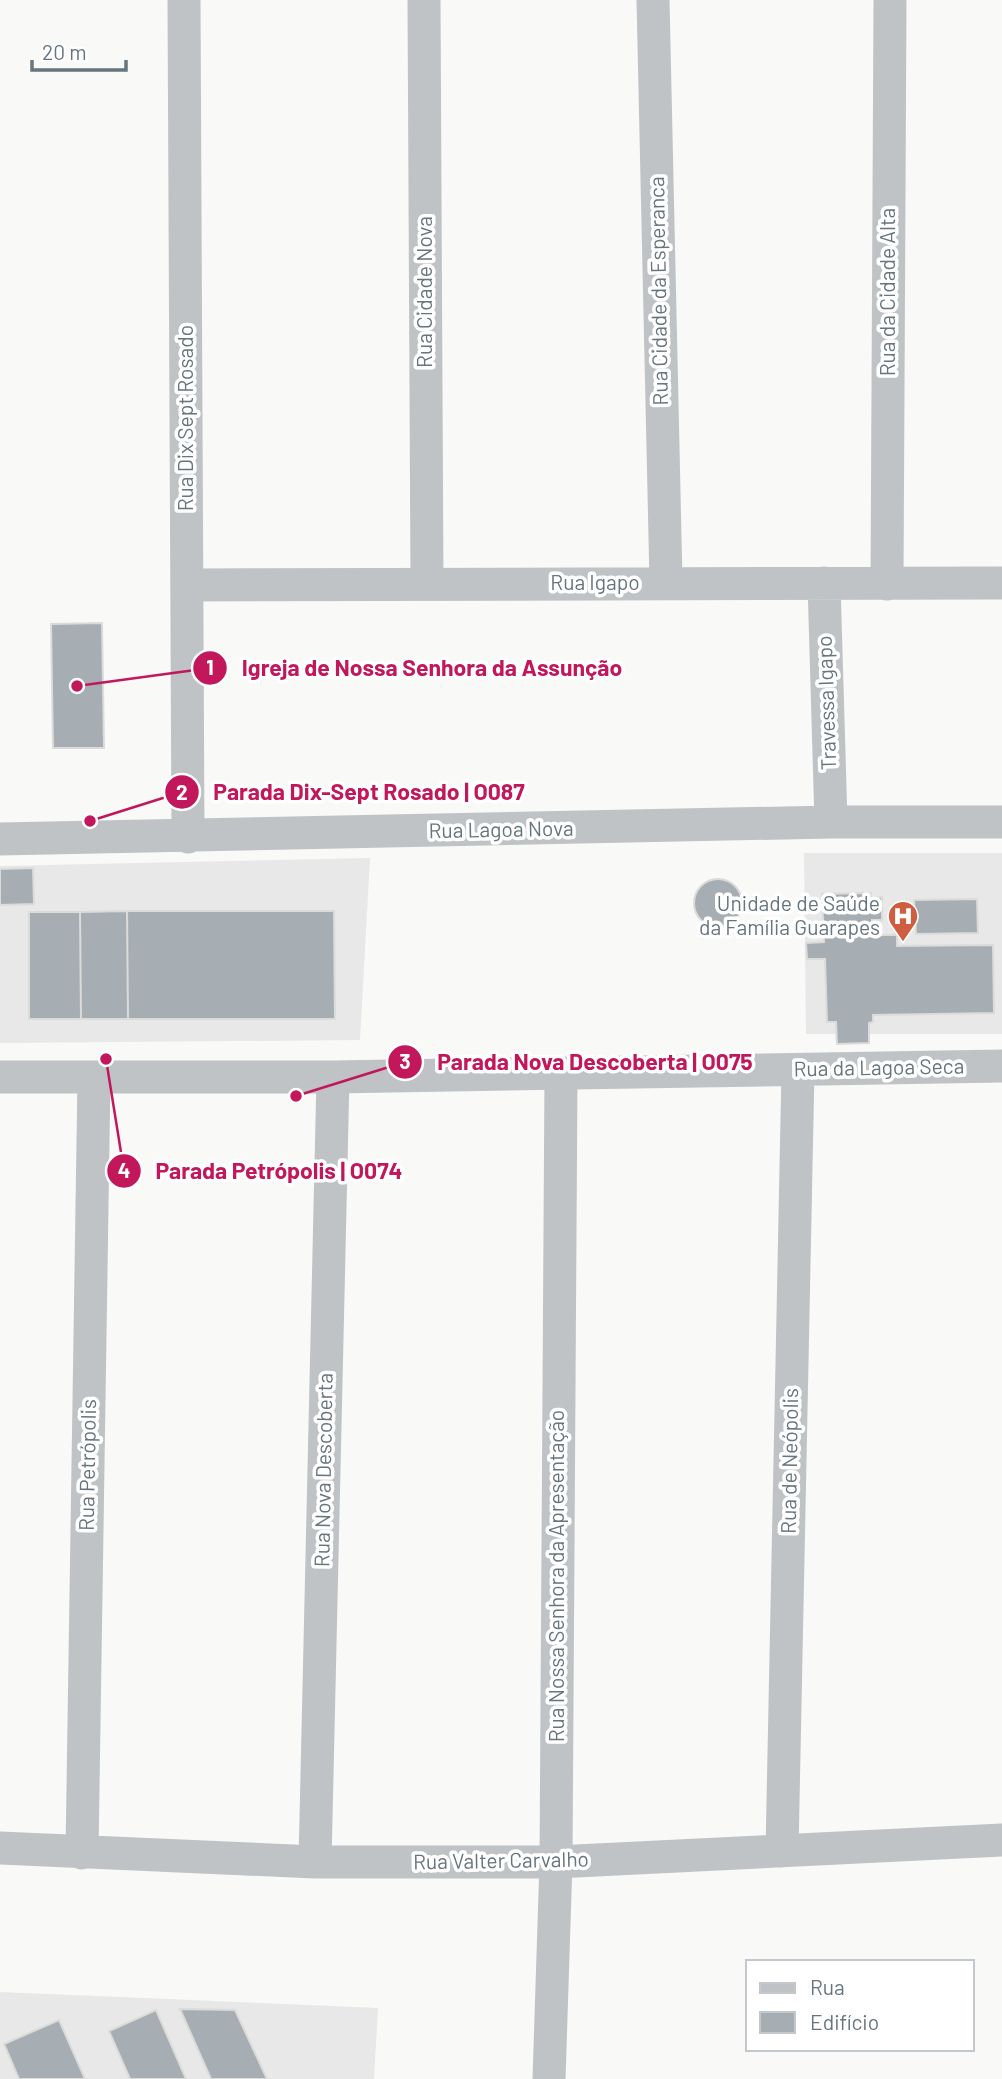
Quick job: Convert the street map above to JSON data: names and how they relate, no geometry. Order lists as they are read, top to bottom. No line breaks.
{"streets":{"street":["Rua Cidade da Esperanca","Rua Cidade Nova","Rua da Cidade Alta","Rua Dix Sept Rosado","Rua Igapo","Travessa Igapo","Rua Lagoa Nova","Rua da Lagoa Seca","Rua de Neópolis","Rua Petrópolis","Rua Nova Descoberta","Rua Nossa Senhora da Apresentação","Rua Valter Carvalho"]},"crossings":[["Rua Cidade da Esperanca","Rua Igapo"],["Rua Cidade Nova","Rua Igapo"],["Rua da Cidade Alta","Rua Igapo"],["Rua Dix Sept Rosado","Rua Igapo"],["Rua Dix Sept Rosado","Rua Lagoa Nova"],["Rua Igapo","Travessa Igapo"],["Travessa Igapo","Rua Lagoa Nova"],["Rua da Lagoa Seca","Rua de Neópolis"],["Rua da Lagoa Seca","Rua Petrópolis"],["Rua da Lagoa Seca","Rua Nova Descoberta"],["Rua da Lagoa Seca","Rua Nossa Senhora da Apresentação"],["Rua de Neópolis","Rua Valter Carvalho"],["Rua Petrópolis","Rua Valter Carvalho"],["Rua Nova Descoberta","Rua Valter Carvalho"],["Rua Nossa Senhora da Apresentação","Rua Valter Carvalho"]],"places":{"other":["Igreja de Nossa Senhora da Assunção","Parada Dix-Sept Rosado | O087","Parada Petrópolis | O074","Parada Nova Descoberta | O075"],"hospital":["Unidade de Saúde da Família Guarapes"]},"legend":["Rua","Edifício"],"scale_bar":"20 m"}
